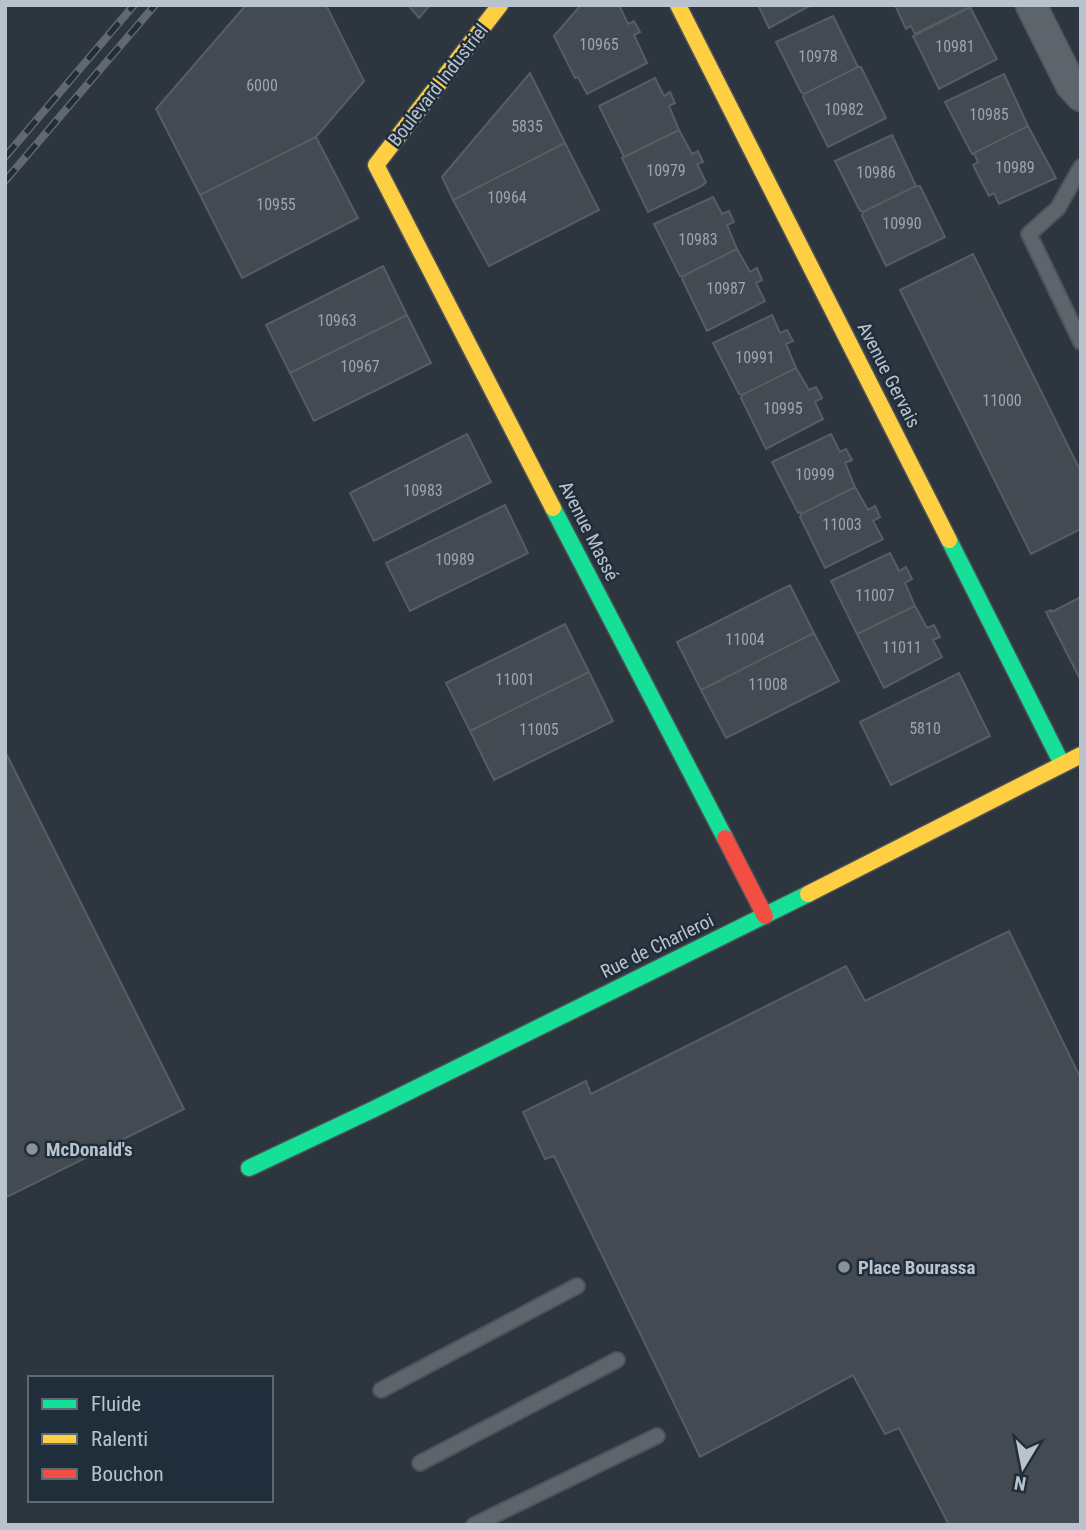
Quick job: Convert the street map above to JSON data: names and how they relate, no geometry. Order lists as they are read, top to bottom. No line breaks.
{"streets":{"street":["Boulevard Industriel","Avenue Gervais","Avenue Massé","Rue de Charleroi"]},"crossings":[["Boulevard Industriel","Avenue Massé"],["Avenue Gervais","Rue de Charleroi"],["Avenue Massé","Rue de Charleroi"]],"places":["McDonald's","Place Bourassa"],"house_numbers":["10965","10981","10978","6000","10982","10985","5835","10989","10979","10986","10964","10955","10990","10983","10987","10963","10991","10967","11000","10995","10999","10983","11003","10989","11007","11004","11011","11001","11008","5810","11005"],"legend":["Fluide","Ralenti","Bouchon"],"north":"bottom"}
